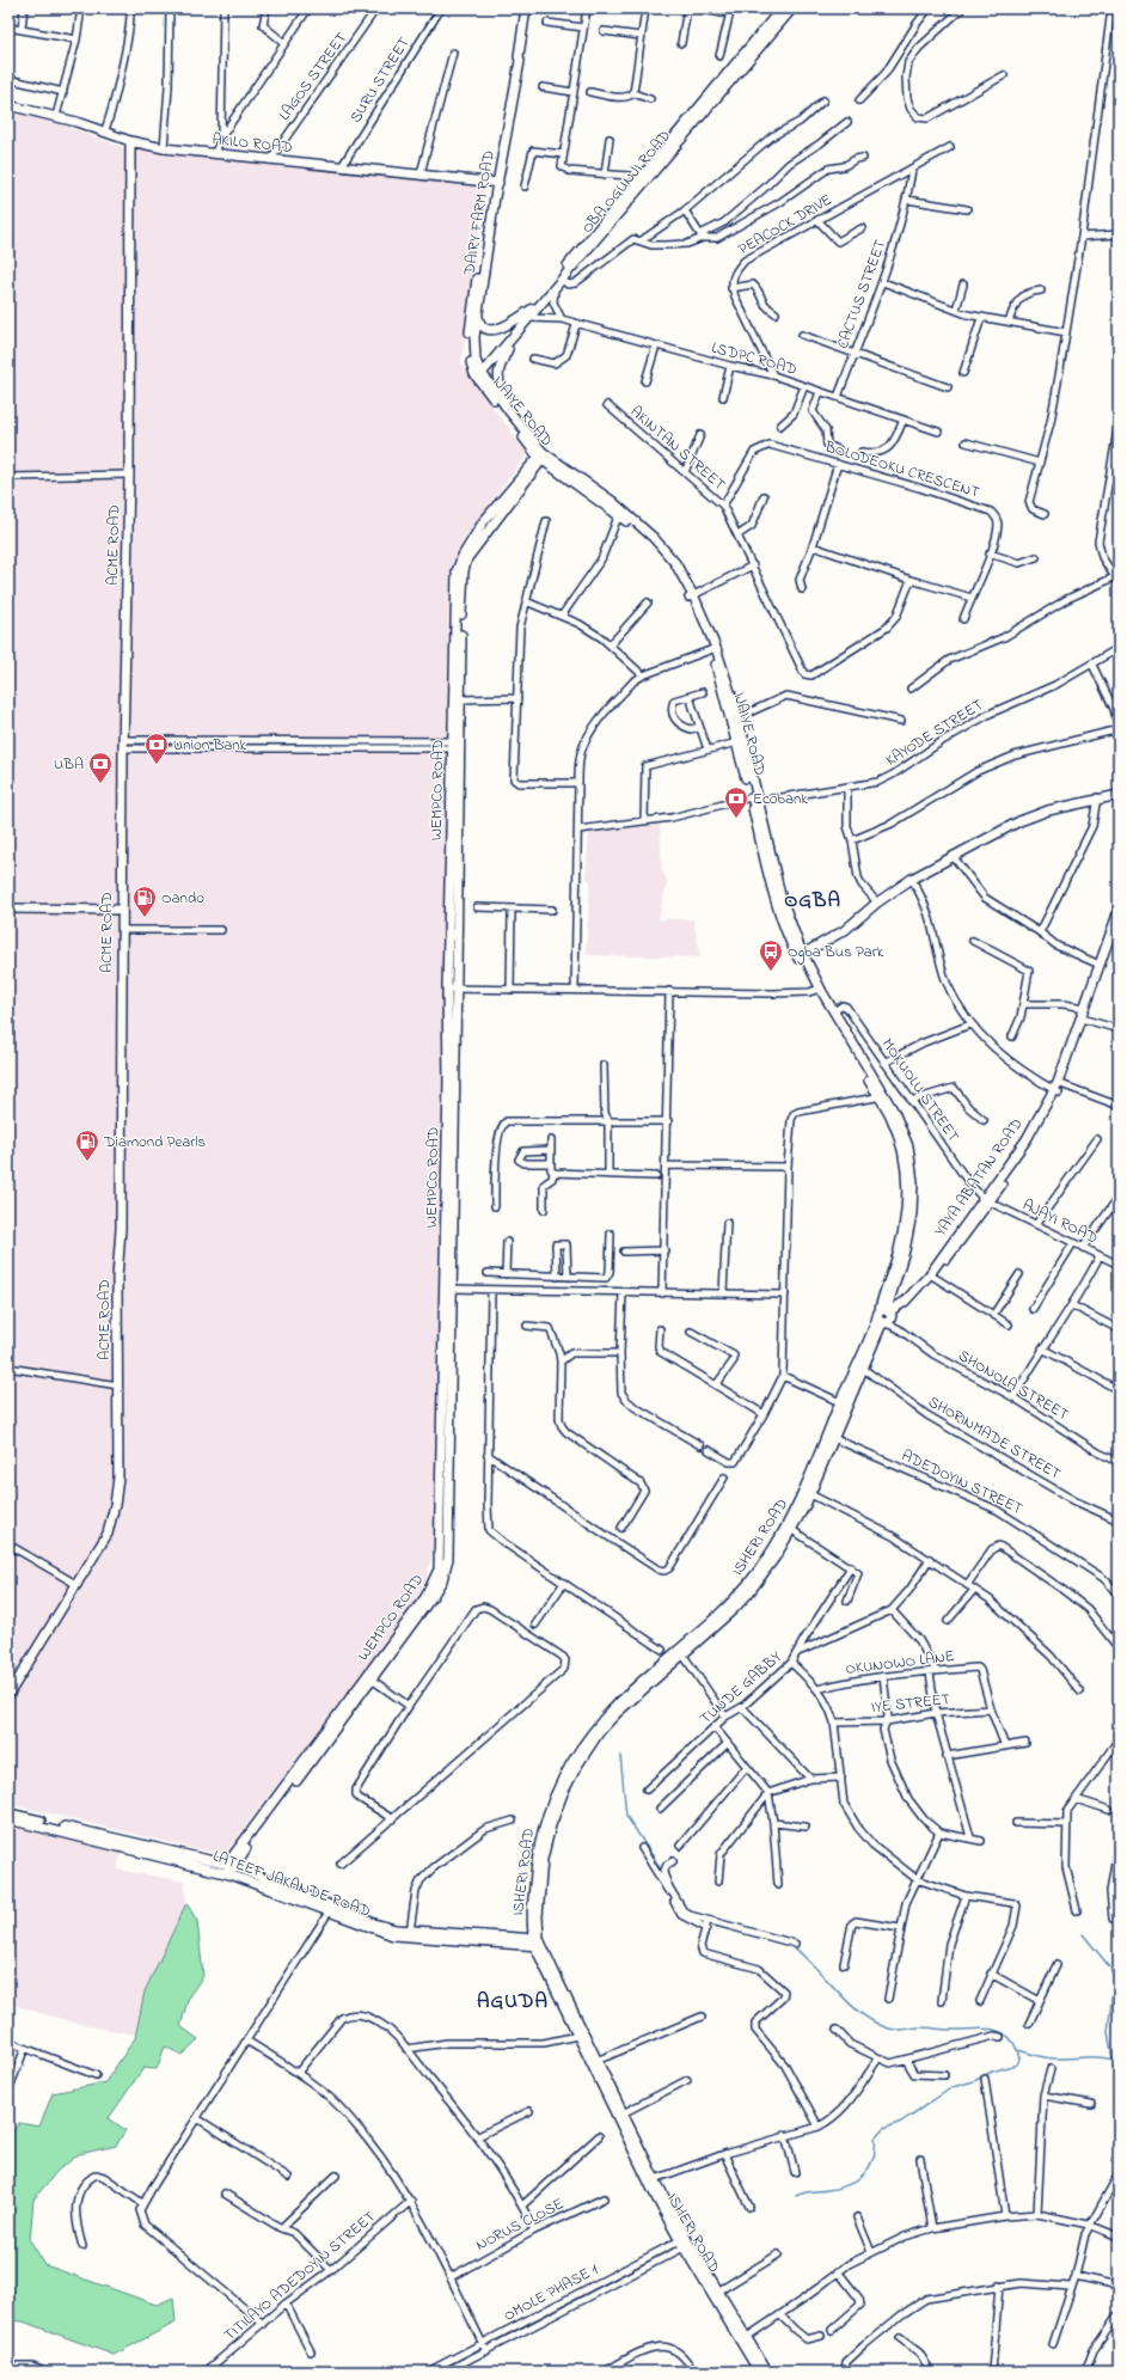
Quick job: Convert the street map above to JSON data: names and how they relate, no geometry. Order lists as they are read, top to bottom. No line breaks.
{"streets":{"main road":["AKILO ROAD","OBA OGUNJI ROAD","DAIRY FARM ROAD","IJAIYE ROAD","ACME ROAD","WEMPCO ROAD","YAYA ABATAN ROAD","ISHERI ROAD","LATEEF JAKANDE ROAD"],"street":["LAGOS STREET","SURU STREET","PEACOCK DRIVE","CACTUS STREET","LSDPC ROAD","AKINTAN STREET","BOLODEOKU CRESCENT","KAYODE STREET","MOKUOLU STREET","AJAYI ROAD","SHONOLA STREET","SHORINMADE STREET","ADEDOYIN STREET","OKUNOWO LANE","TUNDE GABBY","IYE STREET","NORUS CLOSE","TITILAYO ADEDOYIN STREET","OMOLE PHASE 1"]},"crossings":[["LAGOS STREET","AKILO ROAD"],["SURU STREET","AKILO ROAD"],["AKILO ROAD","DAIRY FARM ROAD"],["AKILO ROAD","ACME ROAD"],["OBA OGUNJI ROAD","DAIRY FARM ROAD"],["OBA OGUNJI ROAD","IJAIYE ROAD"],["DAIRY FARM ROAD","IJAIYE ROAD"],["PEACOCK DRIVE","CACTUS STREET"],["CACTUS STREET","LSDPC ROAD"],["IJAIYE ROAD","KAYODE STREET"],["IJAIYE ROAD","WEMPCO ROAD"],["IJAIYE ROAD","MOKUOLU STREET"],["IJAIYE ROAD","ISHERI ROAD"],["AKINTAN STREET","BOLODEOKU CRESCENT"],["WEMPCO ROAD","LATEEF JAKANDE ROAD"],["MOKUOLU STREET","YAYA ABATAN ROAD"],["MOKUOLU STREET","AJAYI ROAD"],["YAYA ABATAN ROAD","AJAYI ROAD"],["YAYA ABATAN ROAD","SHONOLA STREET"],["YAYA ABATAN ROAD","ISHERI ROAD"],["SHONOLA STREET","ISHERI ROAD"],["SHORINMADE STREET","ISHERI ROAD"],["ADEDOYIN STREET","ISHERI ROAD"],["ISHERI ROAD","LATEEF JAKANDE ROAD"],["ISHERI ROAD","OMOLE PHASE 1"],["OKUNOWO LANE","IYE STREET"]],"districts":["OGBA","AGUDA"],"places":{"bank":["Union Bank","UBA","Ecobank"],"fuel station":["Oando","Diamond Pearls"],"bus stop":["Ogba Bus Park"]}}
